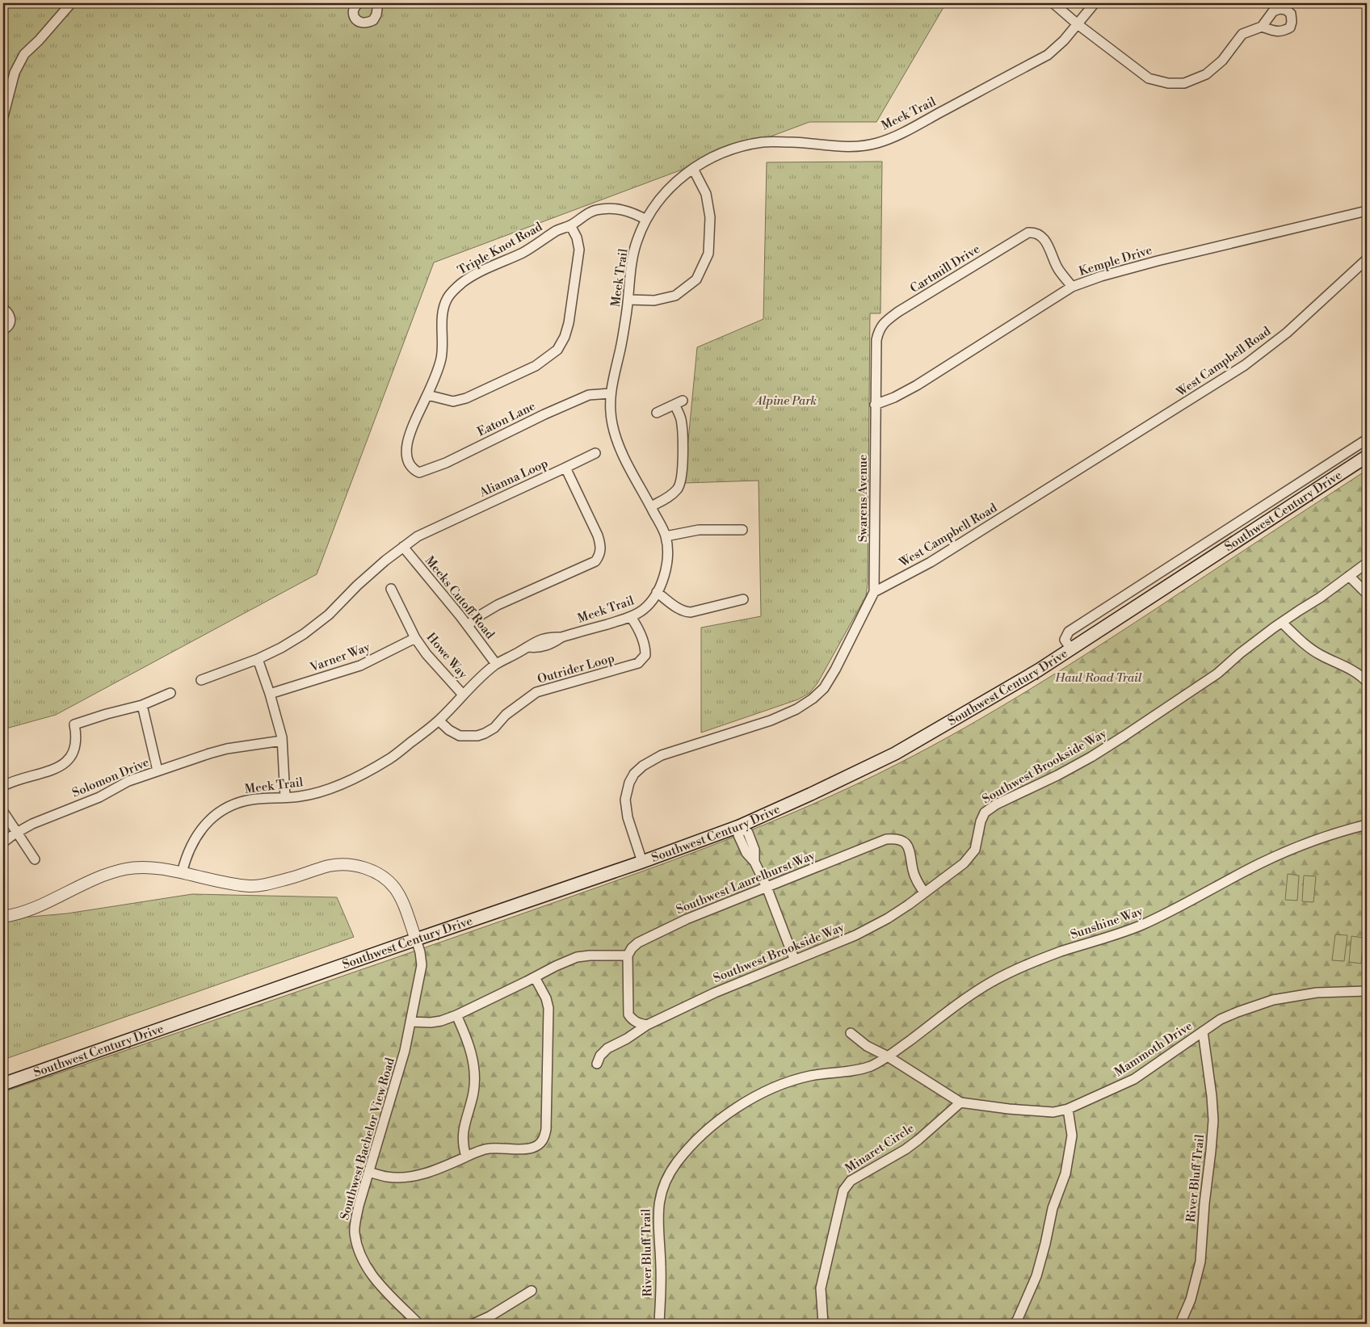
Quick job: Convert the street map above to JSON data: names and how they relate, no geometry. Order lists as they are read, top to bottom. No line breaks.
{"streets":{"main road":["Southwest Century Drive"],"street":["Meek Trail","Triple Knot Road","Kemple Drive","Cartmill Drive","West Campbell Road","Eaton Lane","Alianna Loop","Swarens Avenue","Meeks Cutoff Road","Howe Way","Varner Way","Outrider Loop","Southwest Brookside Way","Solomon Drive","Southwest Laurelhurst Way","Sunshine Way","Mammoth Drive","Southwest Bachelor View Road","Minaret Circle","River Bluff Trail"]},"crossings":[["Meek Trail","Triple Knot Road"],["Meek Trail","Eaton Lane"],["Meek Trail","Meeks Cutoff Road"],["Meek Trail","Howe Way"],["Meek Trail","Outrider Loop"],["Triple Knot Road","Eaton Lane"],["Kemple Drive","Cartmill Drive"],["Kemple Drive","Swarens Avenue"],["Cartmill Drive","Swarens Avenue"],["West Campbell Road","Swarens Avenue"],["Alianna Loop","Meeks Cutoff Road"],["Southwest Century Drive","Southwest Bachelor View Road"],["Howe Way","Varner Way"],["Southwest Brookside Way","Southwest Laurelhurst Way"],["Sunshine Way","Mammoth Drive"],["Sunshine Way","River Bluff Trail"],["Mammoth Drive","Minaret Circle"],["Mammoth Drive","River Bluff Trail"]],"parks":["Alpine Park","Haul Road Trail"]}
